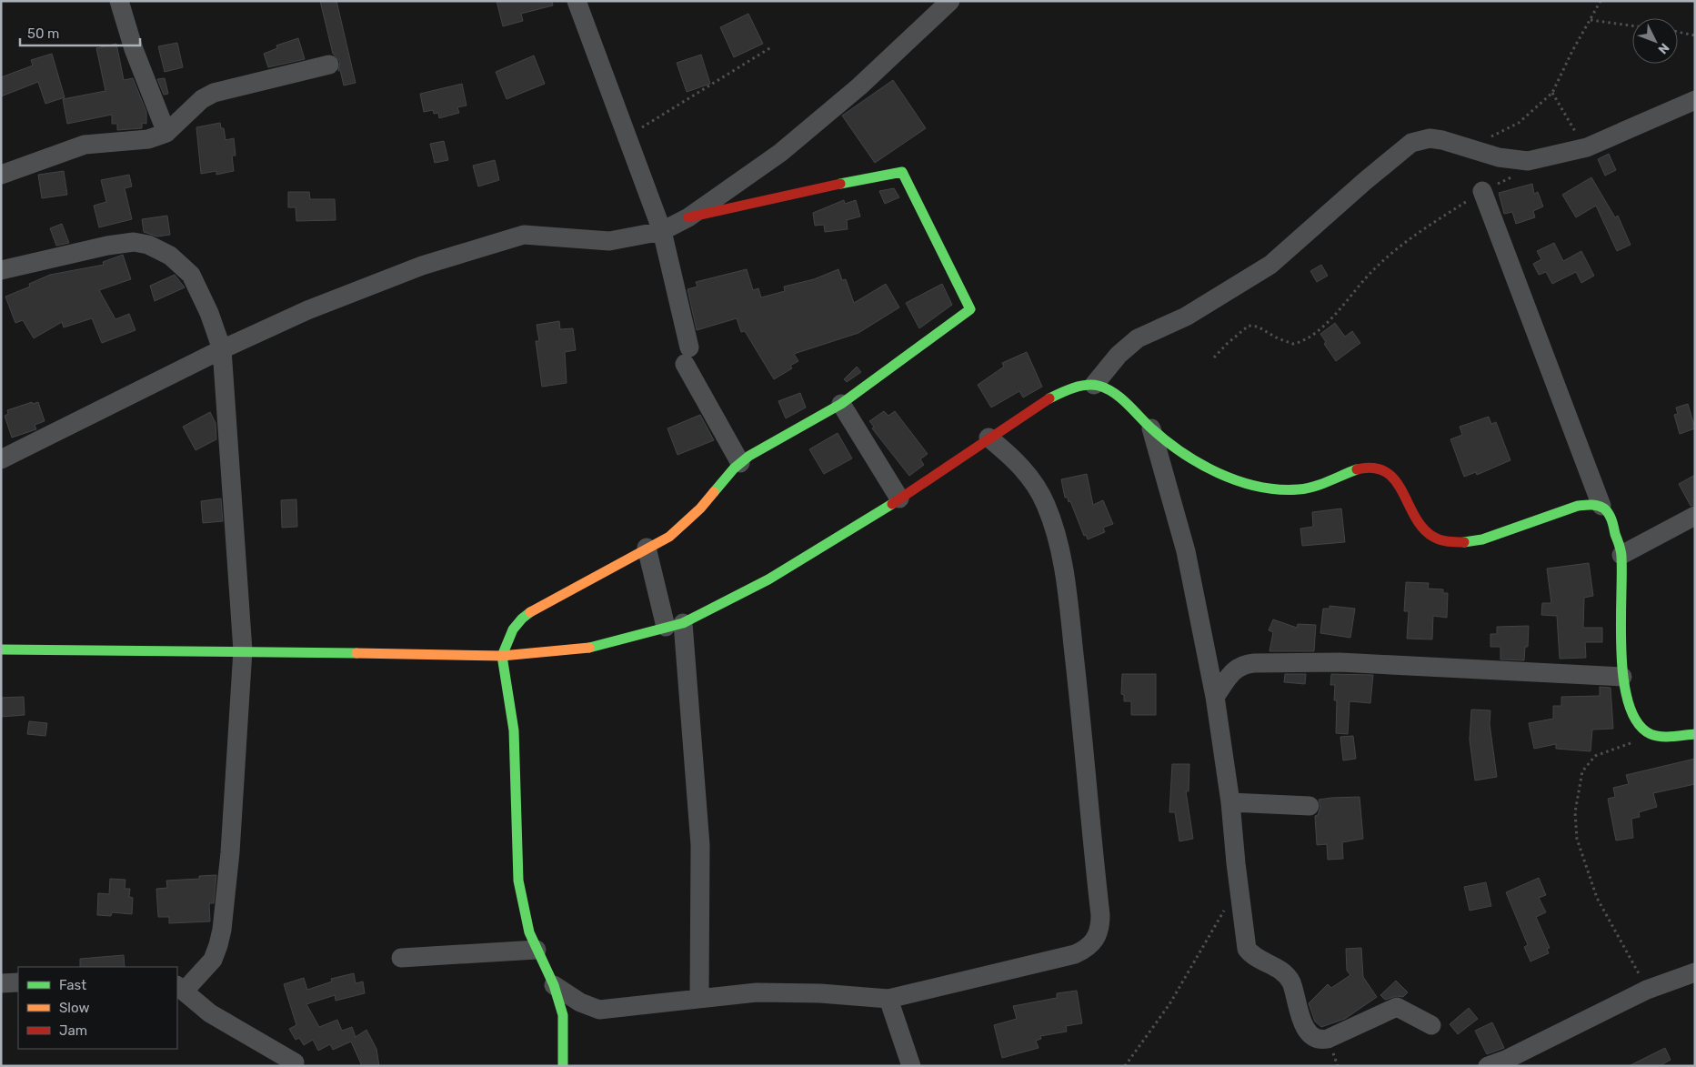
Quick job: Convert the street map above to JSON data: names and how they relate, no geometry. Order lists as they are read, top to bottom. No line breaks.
{"legend":["Fast","Slow","Jam"],"scale_bar":"50 m","north":"bottom right"}
